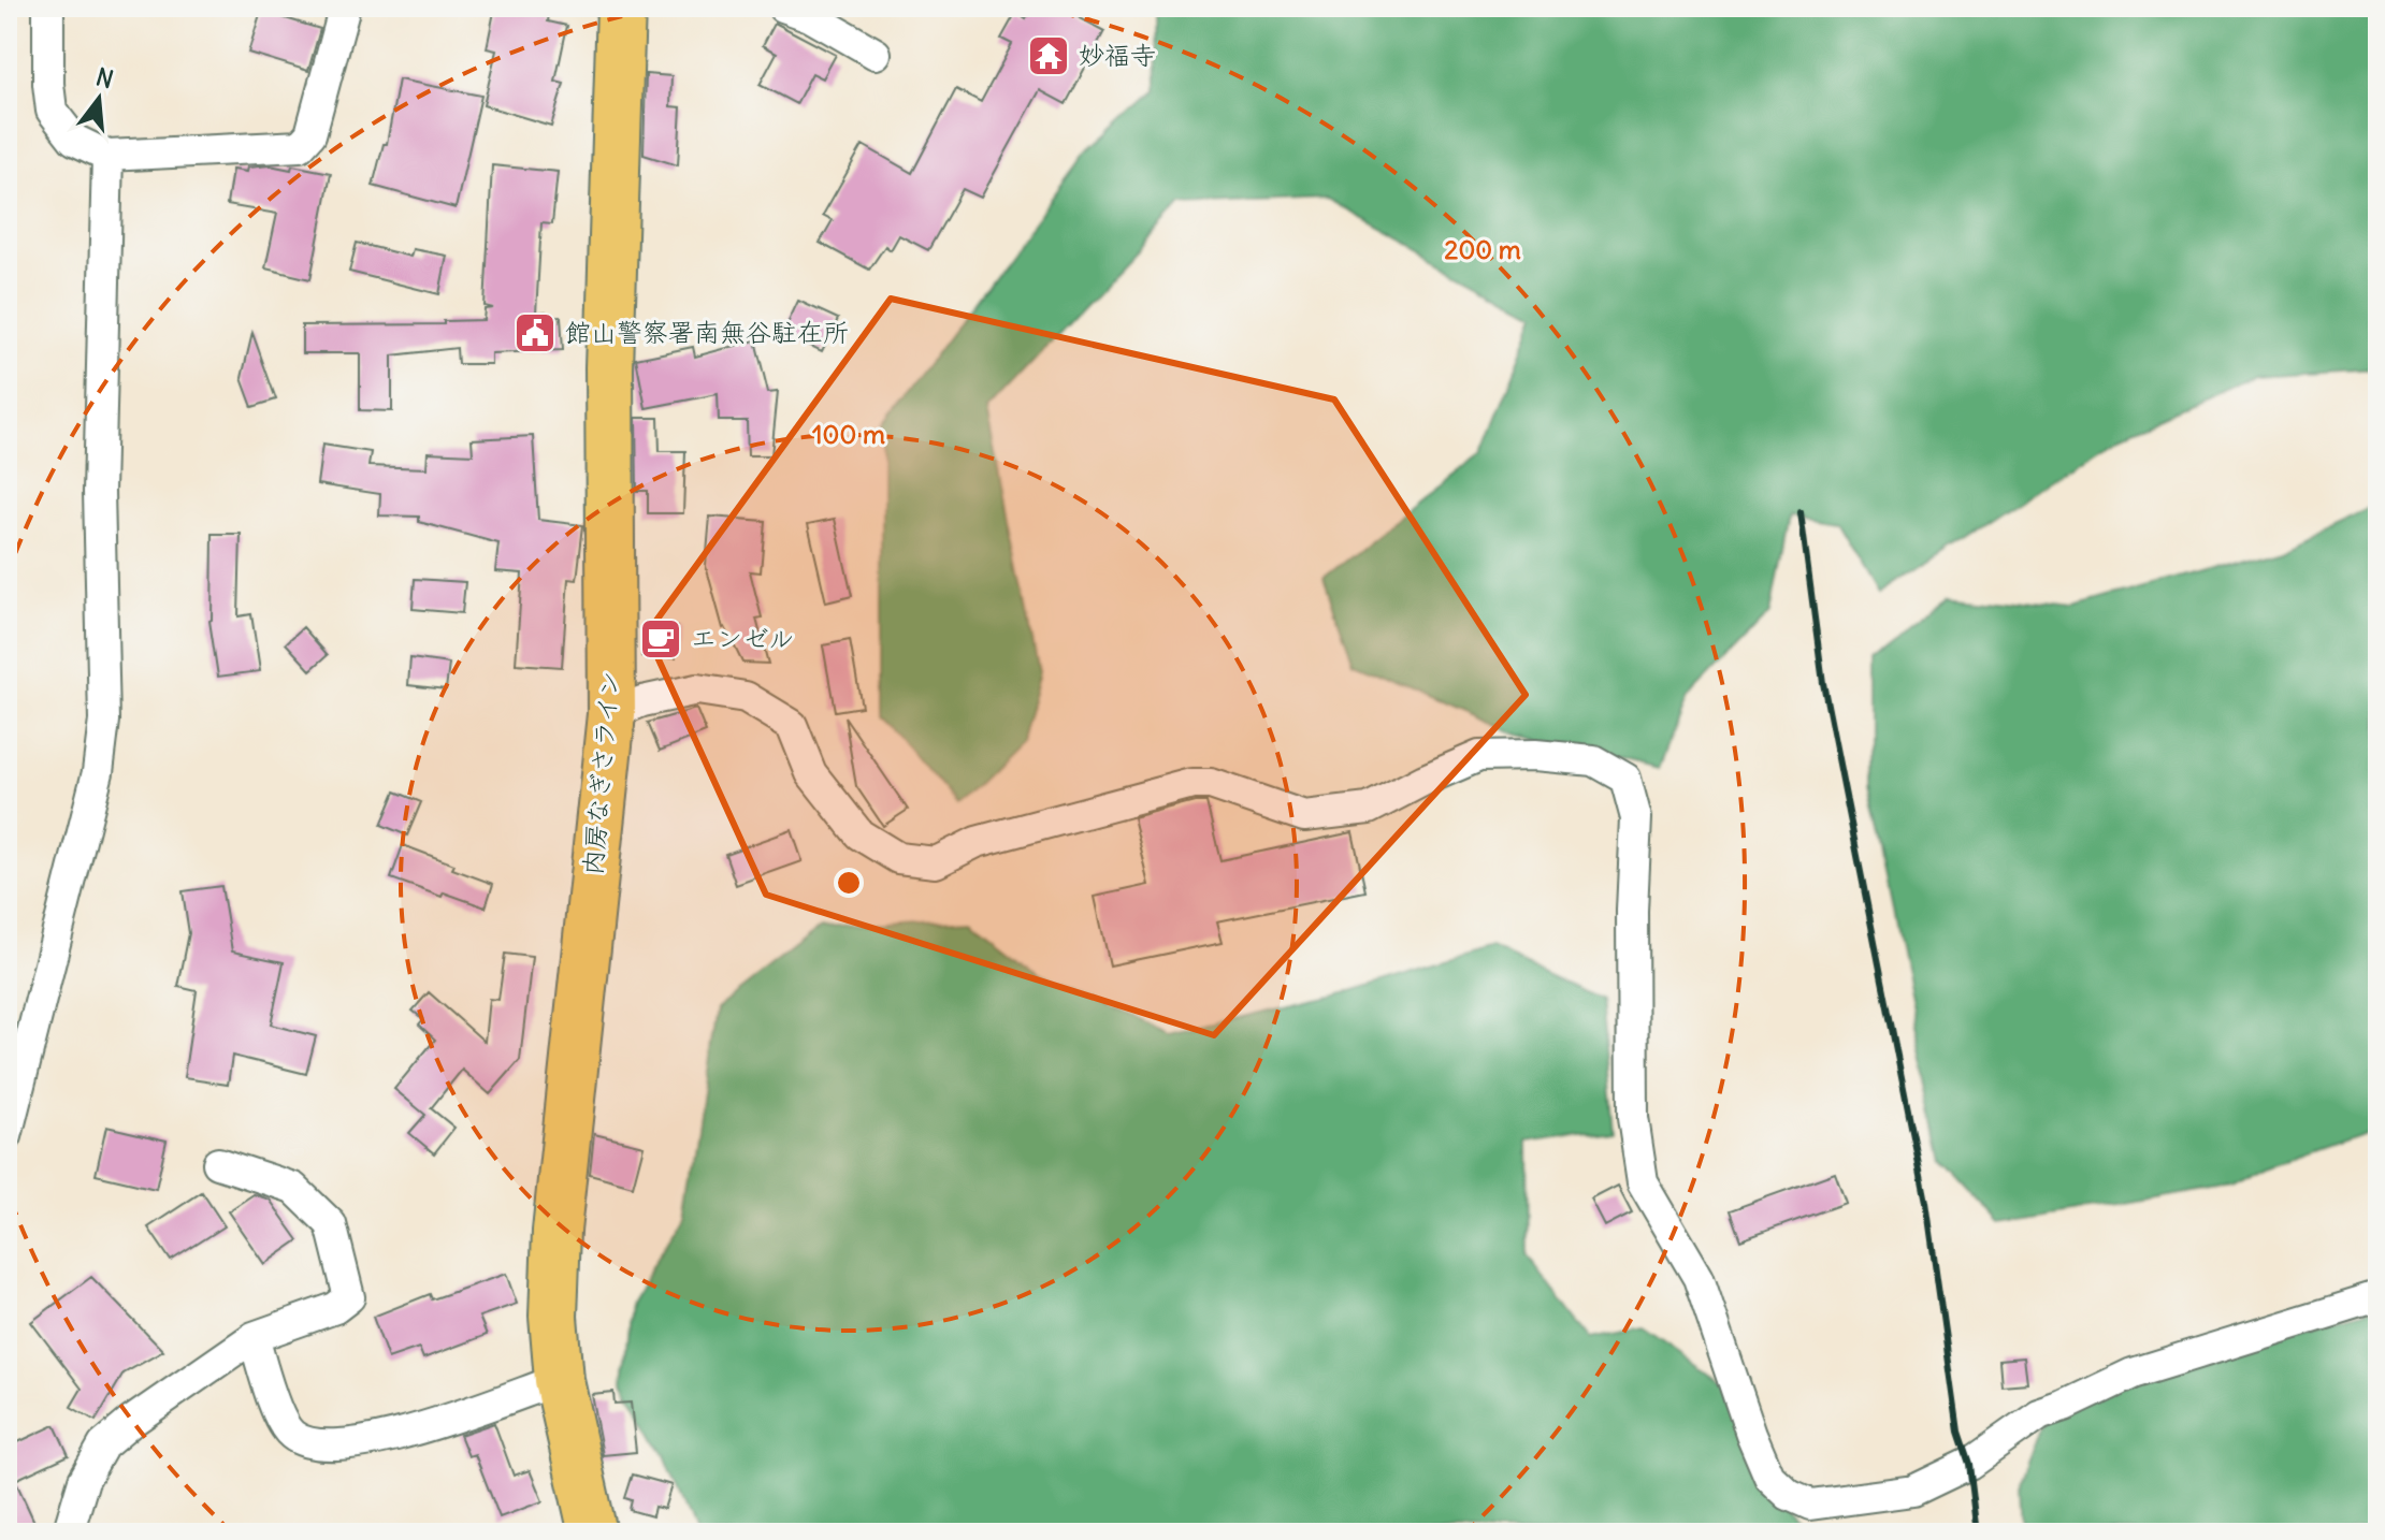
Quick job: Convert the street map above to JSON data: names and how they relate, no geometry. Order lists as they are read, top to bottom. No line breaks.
{"streets":{"highway":["内房なぎさライン"]},"places":{"temple":["妙福寺"],"public building":["館山警察署南無谷駐在所"],"cafe":["エンゼル"]},"north":"top","rings":["200 m","100 m"]}
